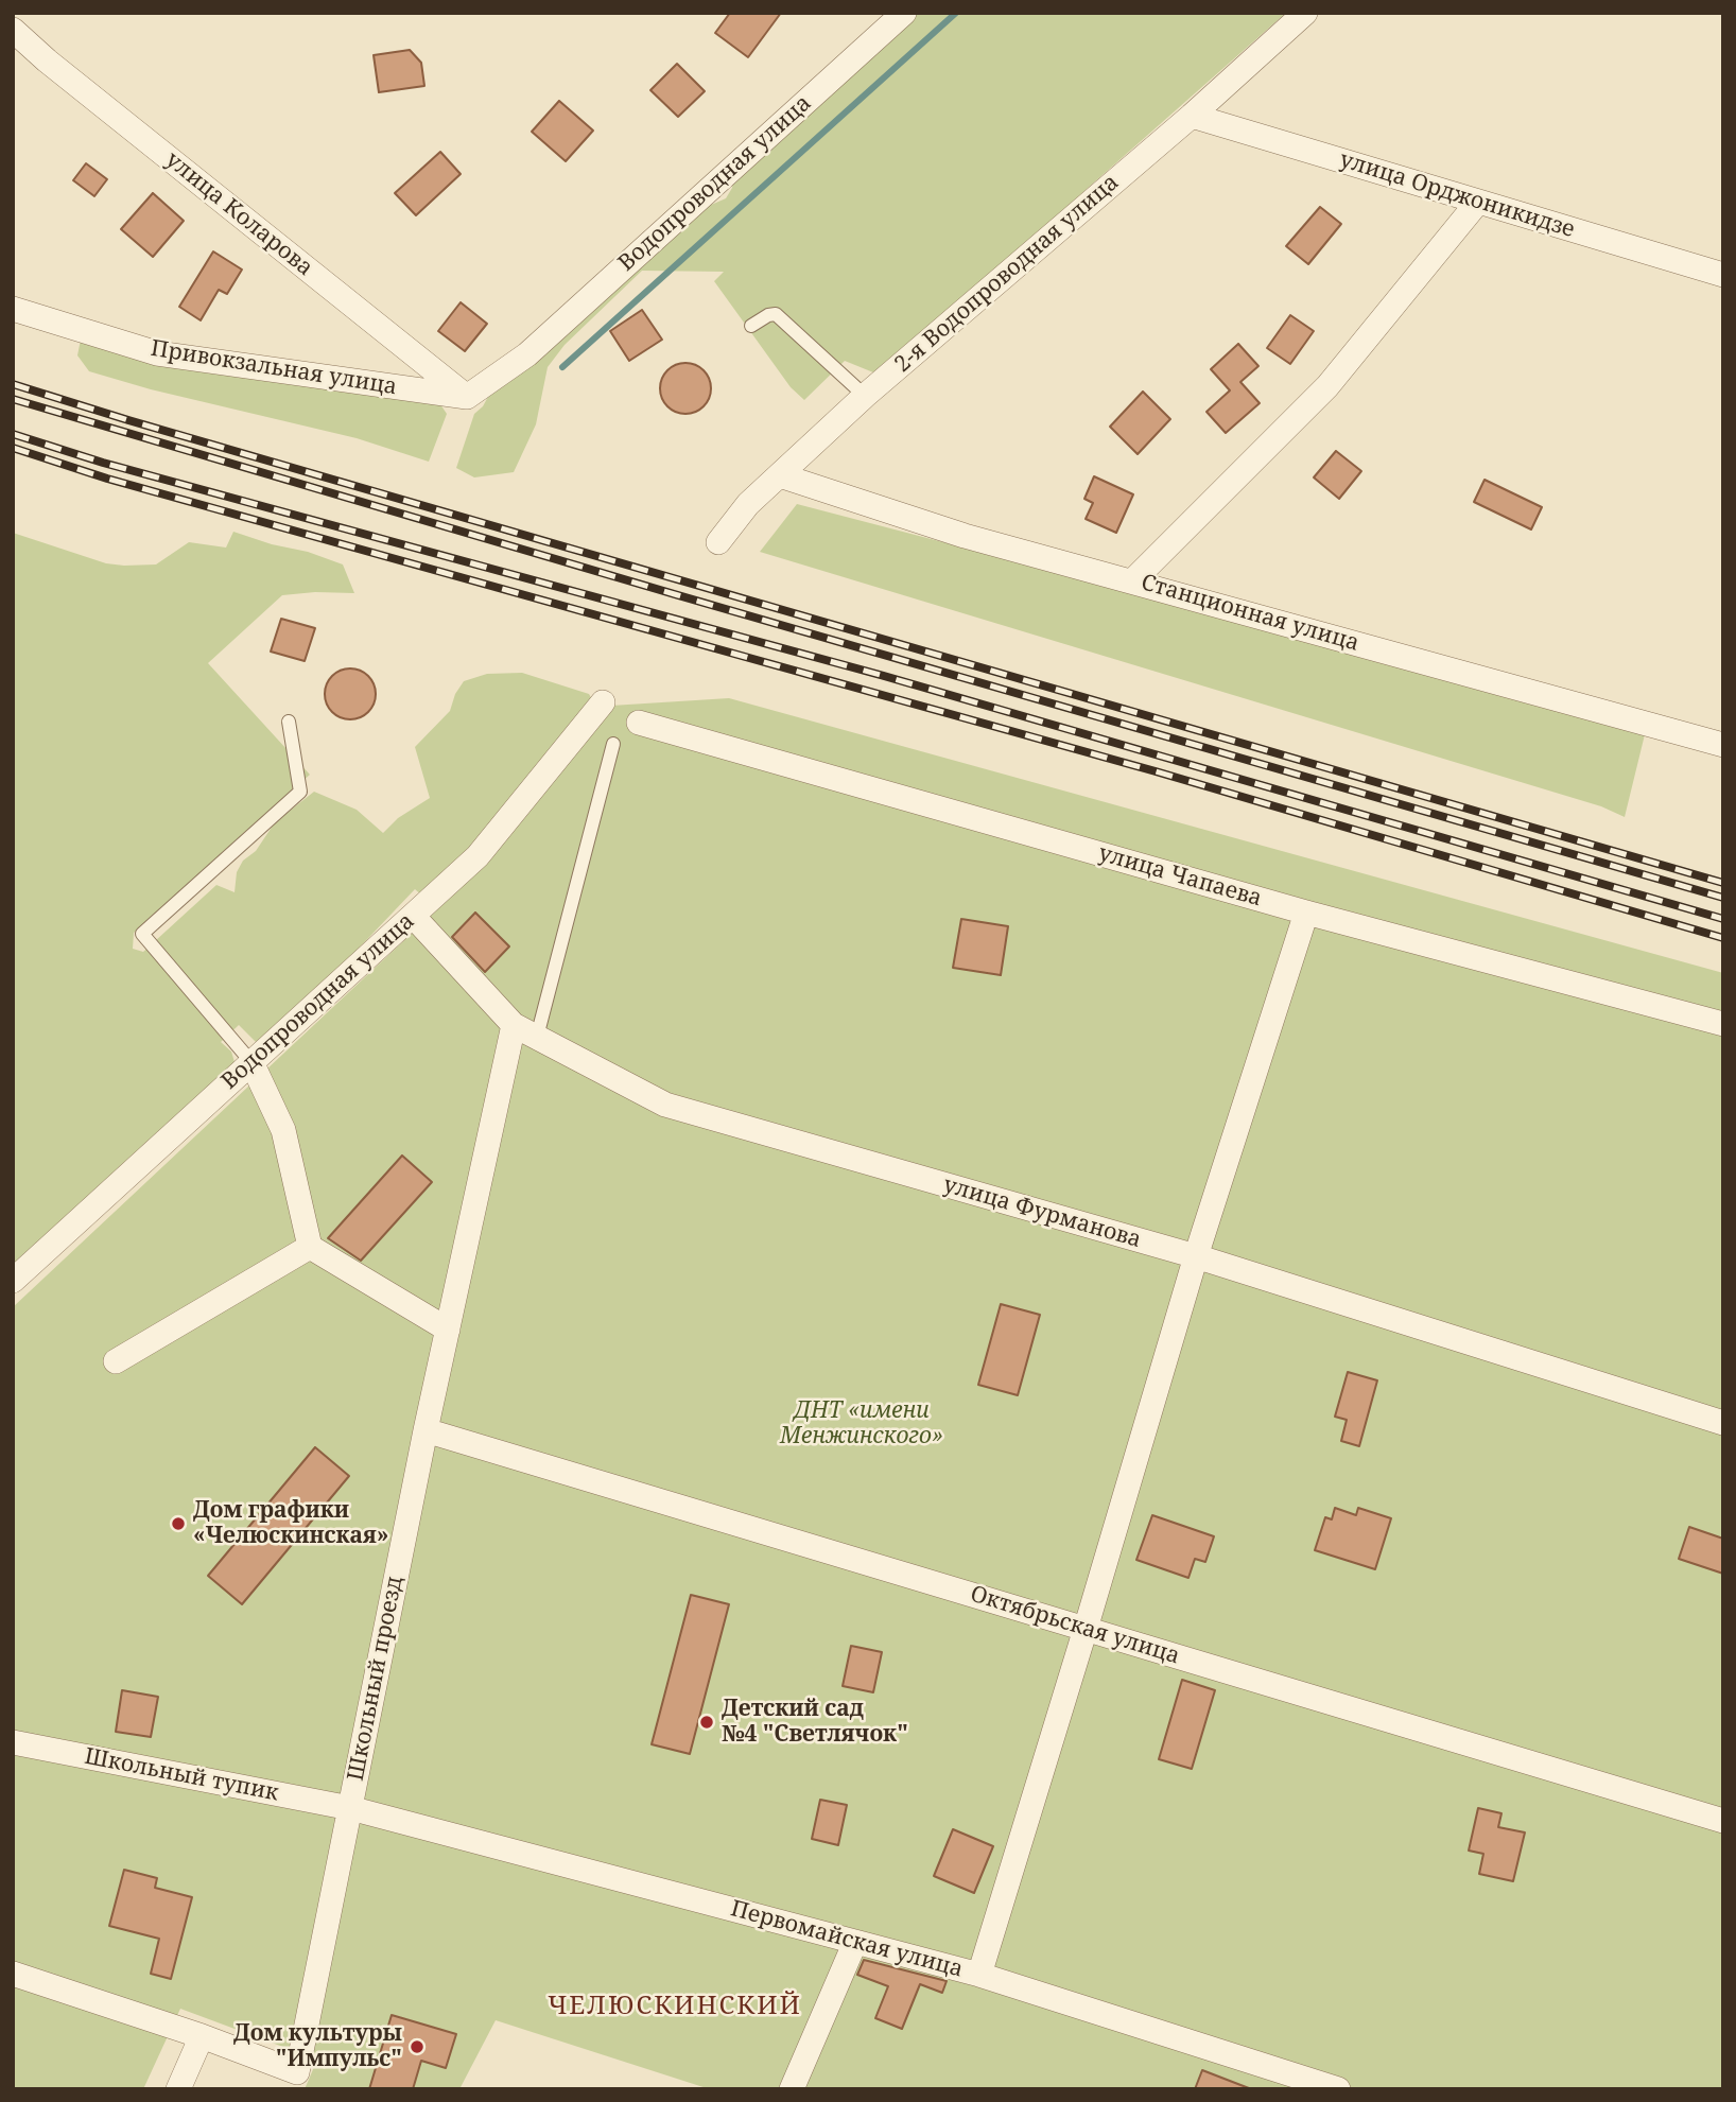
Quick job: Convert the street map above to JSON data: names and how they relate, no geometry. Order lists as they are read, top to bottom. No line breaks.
{"streets":{"street":["Водопроводная улица","улица Орджоникидзе","улица Коларова","2-я Водопроводная улица","Привокзальная улица","Станционная улица","улица Чапаева","улица Фурманова","Октябрьская улица","Школьный проезд","Школьный тупик","Первомайская улица"]},"crossings":[["Водопроводная улица","улица Коларова"],["Водопроводная улица","Привокзальная улица"],["Водопроводная улица","улица Фурманова"],["улица Орджоникидзе","2-я Водопроводная улица"],["улица Коларова","Привокзальная улица"],["2-я Водопроводная улица","Станционная улица"],["улица Фурманова","Школьный проезд"],["Октябрьская улица","Школьный проезд"],["Школьный проезд","Школьный тупик"],["Школьный проезд","Первомайская улица"],["Школьный тупик","Первомайская улица"]],"districts":["ЧЕЛЮСКИНСКИЙ"],"parks":["ДНТ «имени Менжинского»"],"places":["Дом графики «Челюскинская»","Детский сад №4 \"Светлячок\"","Дом культуры \"Импульс\""]}
